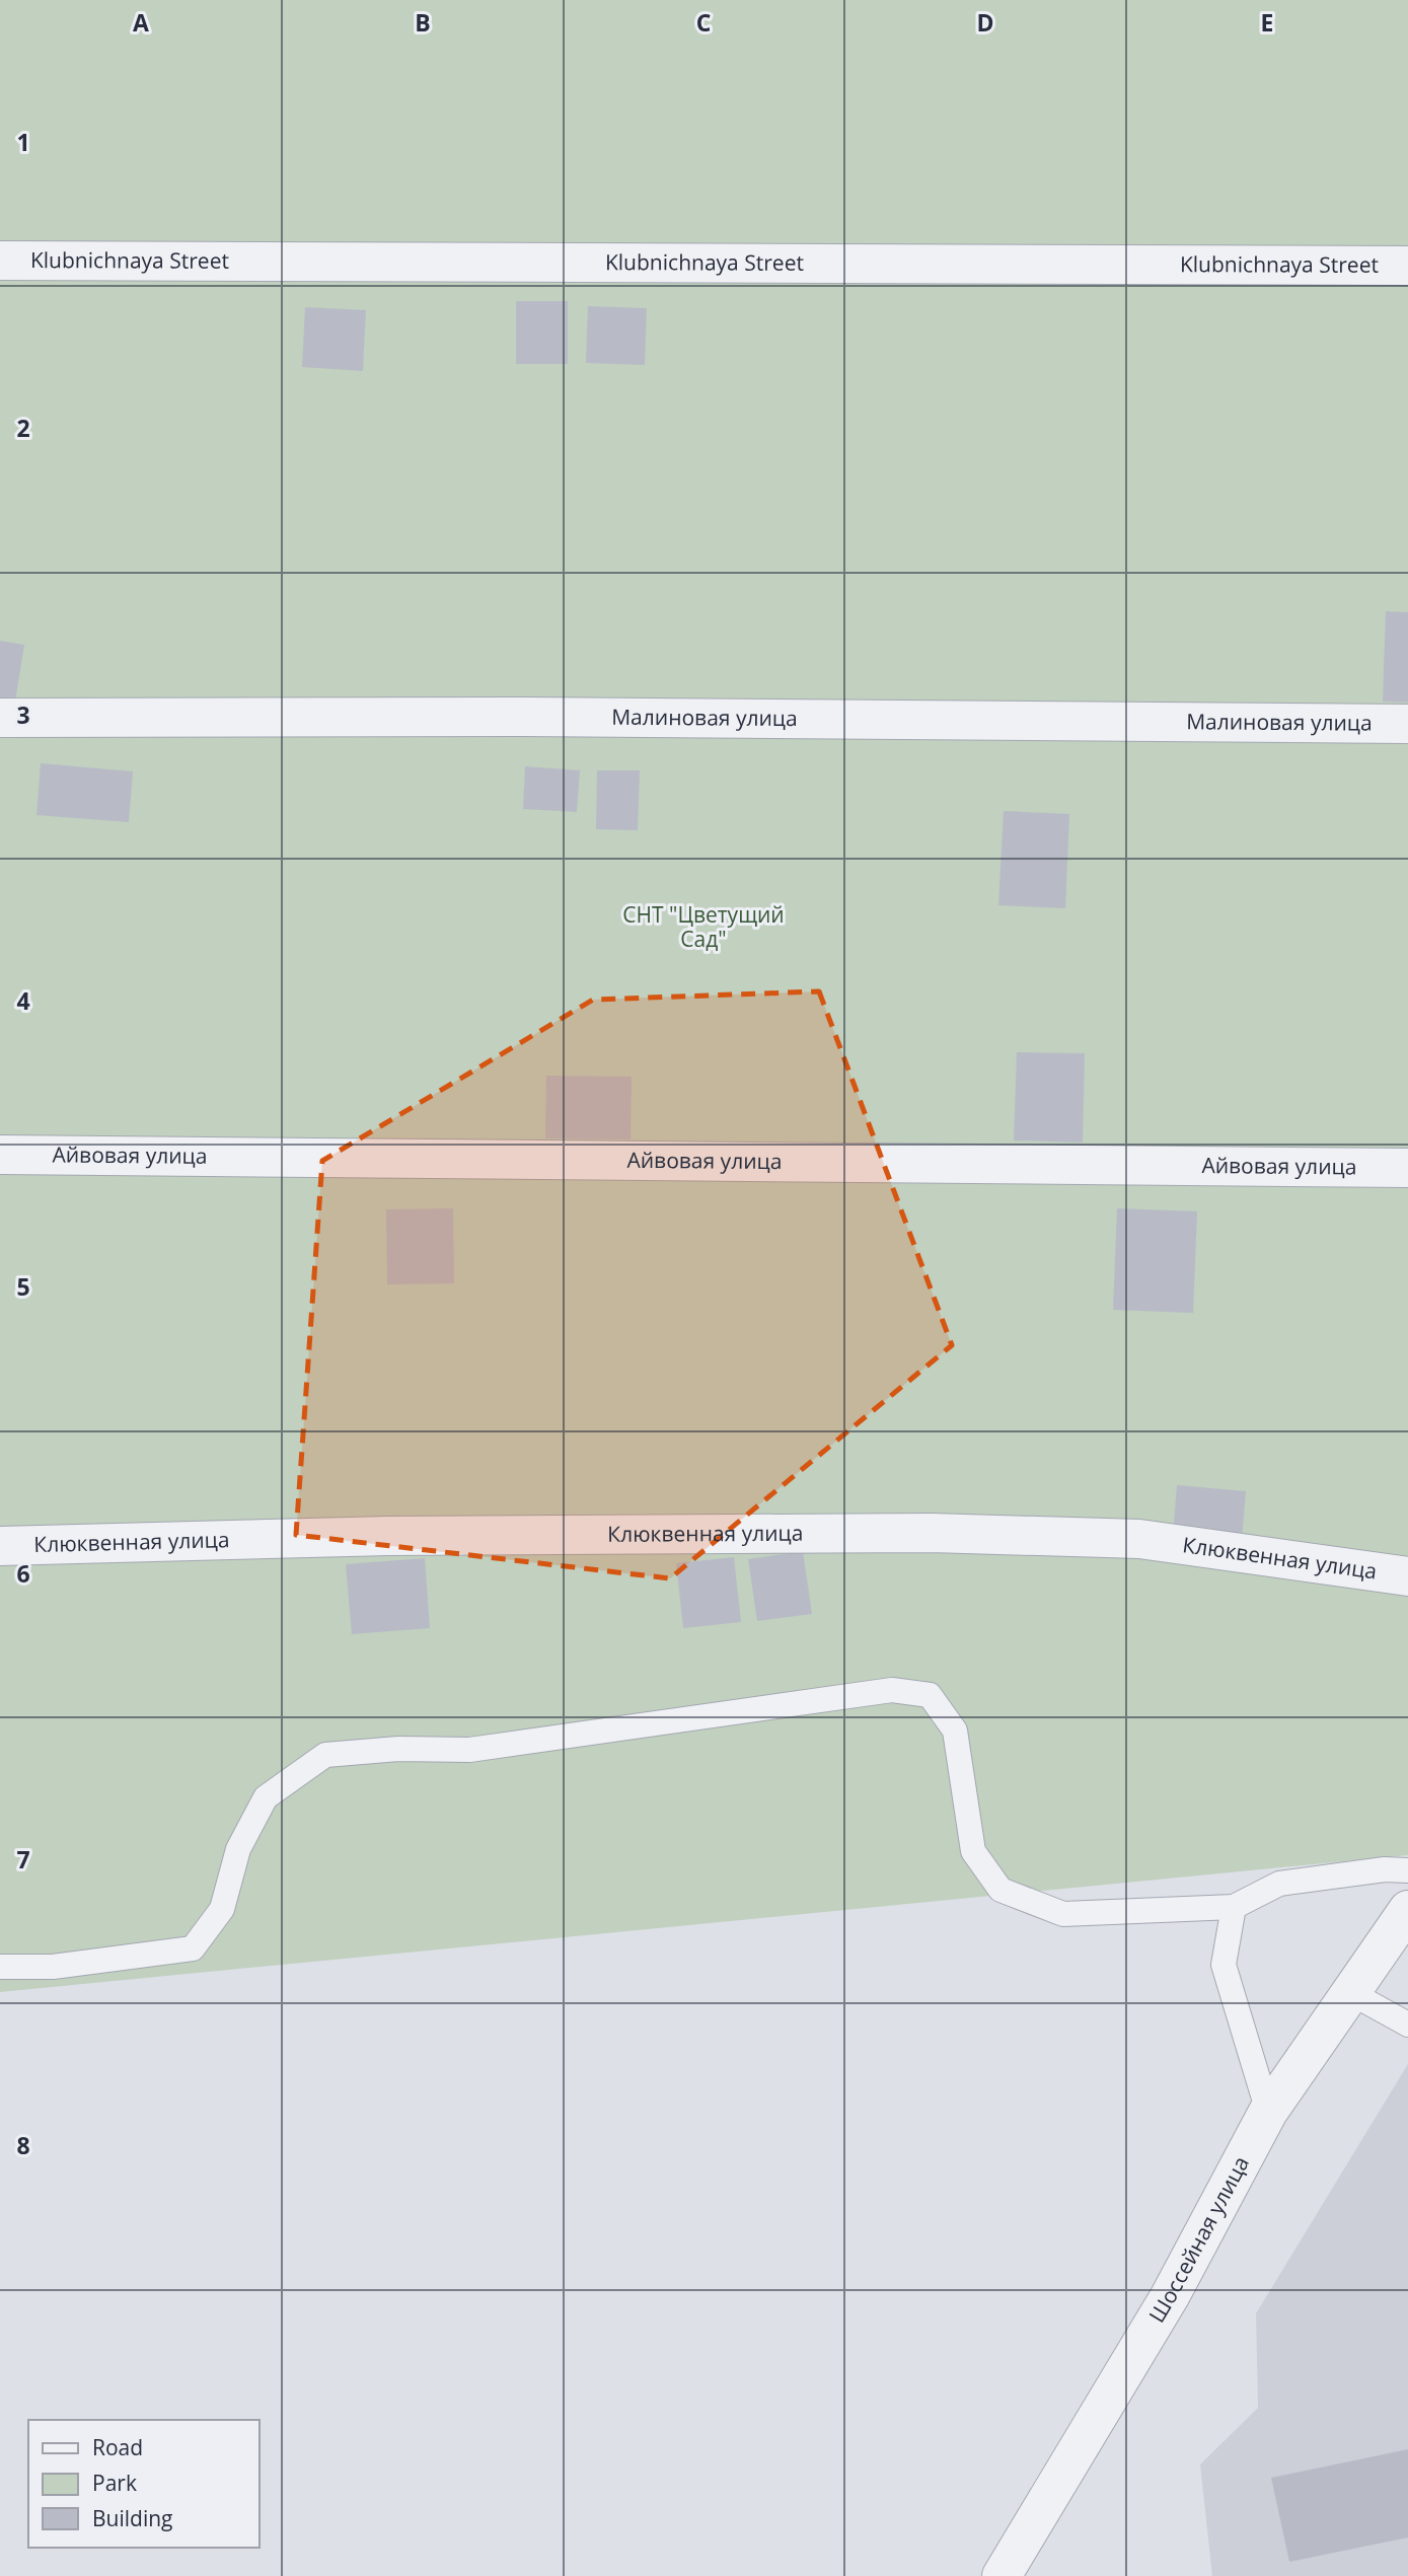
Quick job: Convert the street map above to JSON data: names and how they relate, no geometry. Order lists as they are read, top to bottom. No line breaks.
{"streets":{"street":["Klubnichnaya Street","Малиновая улица","Айвовая улица","Клюквенная улица","Шоссейная улица"]},"parks":["СНТ \"Цветущий Сад\""],"legend":["Road","Park","Building"],"grid":{"columns":["A","B","C","D","E"],"rows":["1","2","3","4","5","6","7","8"]}}
